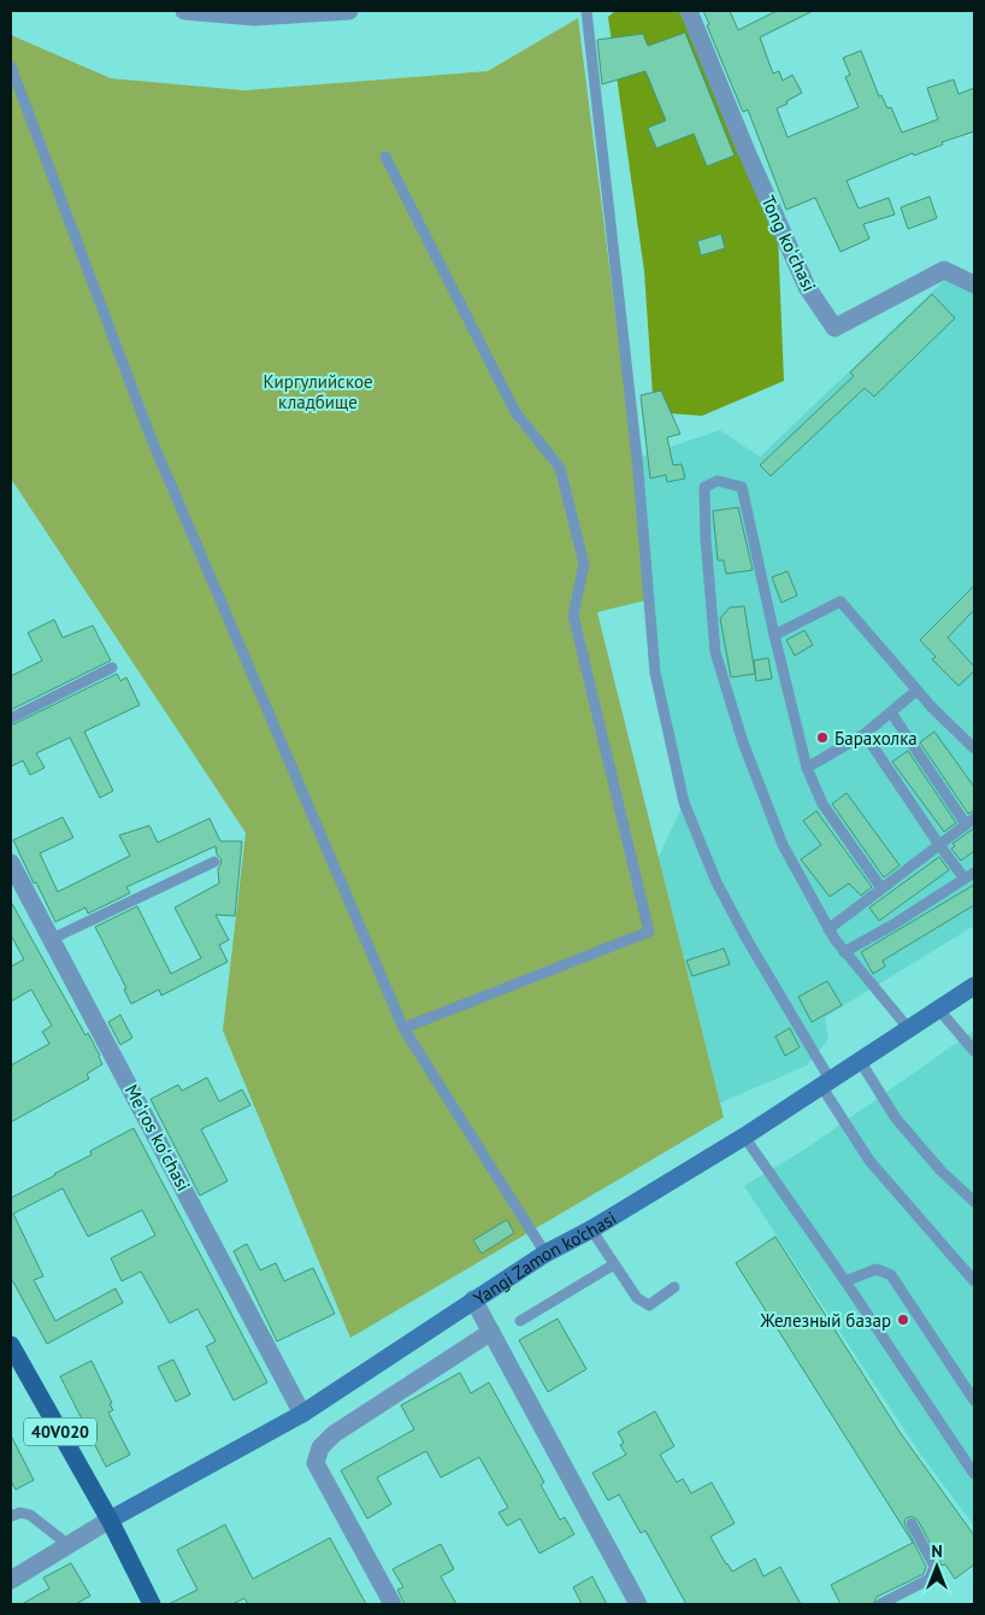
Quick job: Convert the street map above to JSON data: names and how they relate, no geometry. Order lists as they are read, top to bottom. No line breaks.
{"streets":{"main road":["40V020"],"street":["Tong koʻchasi","Meʻros koʻchasi","Yangi Zamon ko'chasi"]},"crossings":[["Meʻros koʻchasi","Yangi Zamon ko'chasi"],["Yangi Zamon ko'chasi","40V020"]],"parks":["Киргулийское кладбище"],"places":["Барахолка","Железный базар"],"north":"top"}
